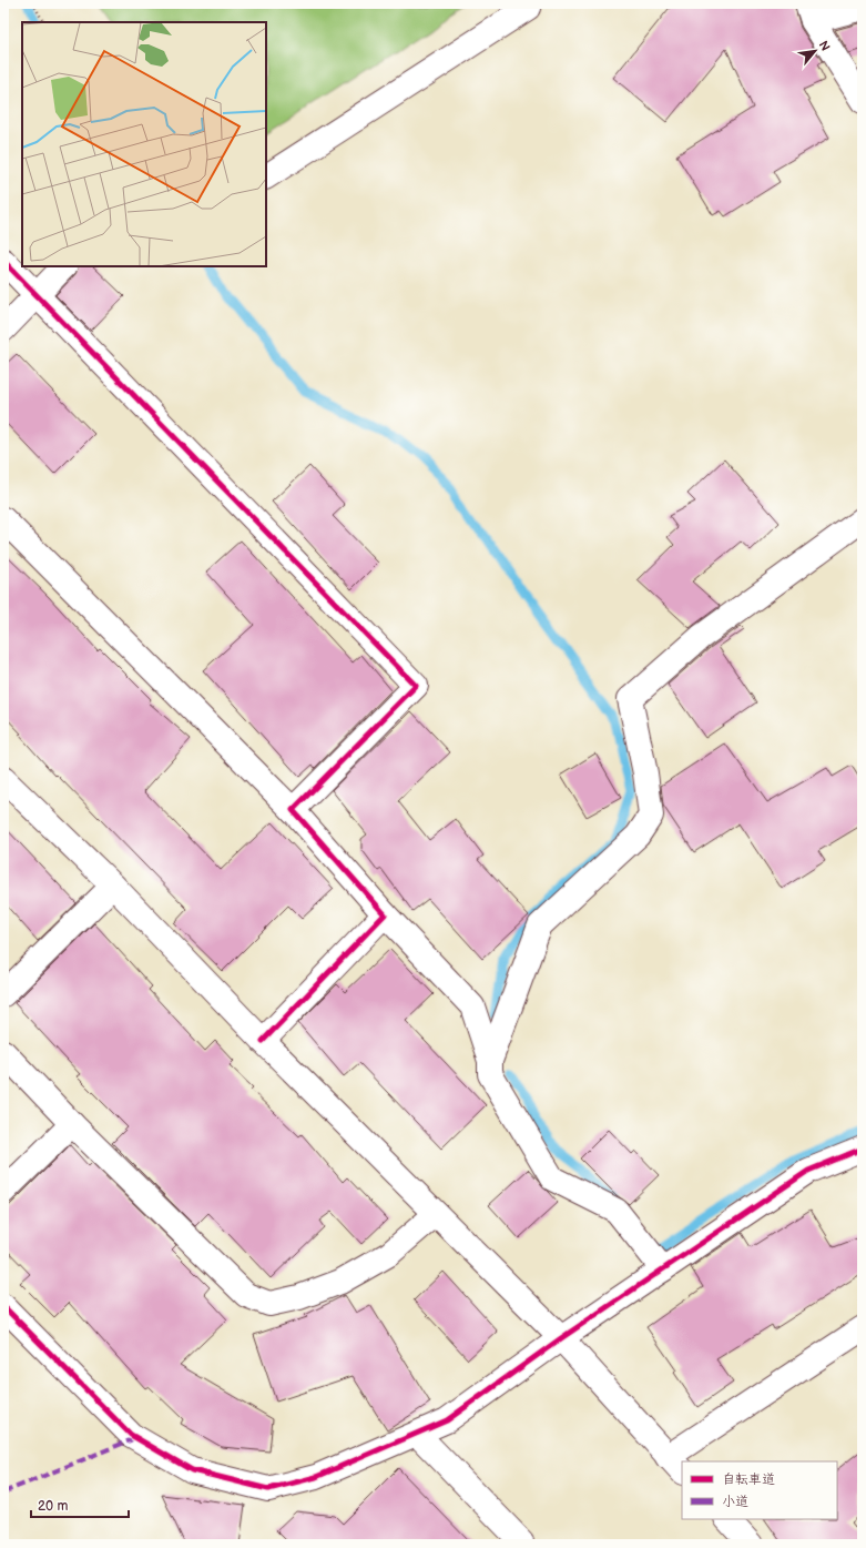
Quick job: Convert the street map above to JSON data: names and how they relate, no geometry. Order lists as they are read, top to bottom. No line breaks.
{"legend":["自転車道","小道"],"scale_bar":"20 m","north":"top right"}
